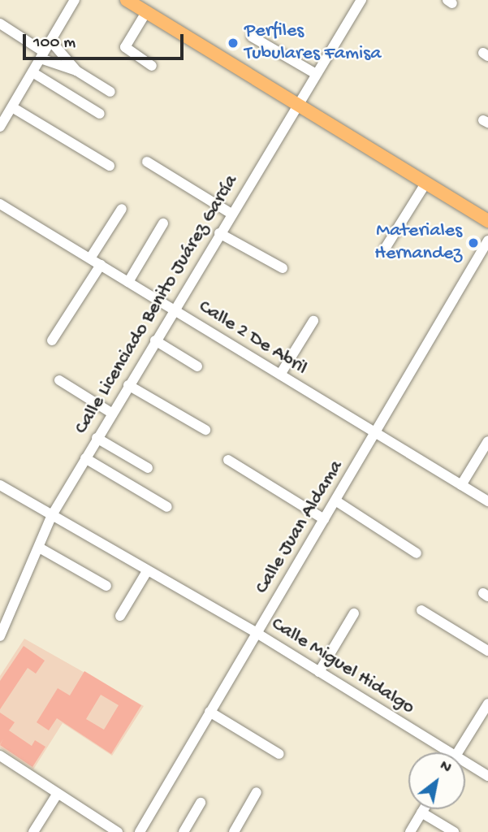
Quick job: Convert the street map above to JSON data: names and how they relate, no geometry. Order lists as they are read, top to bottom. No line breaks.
{"streets":{"street":["Calle Licenciado Benito Juárez García","Calle 2 De Abril","Calle Juan Aldama","Calle Miguel Hidalgo"]},"crossings":[["Calle Licenciado Benito Juárez García","Calle 2 De Abril"],["Calle Licenciado Benito Juárez García","Calle Miguel Hidalgo"],["Calle 2 De Abril","Calle Juan Aldama"],["Calle Juan Aldama","Calle Miguel Hidalgo"]],"places":["Perfiles Tubulares Famisa","Materiales Hernandez"],"scale_bar":"100 m","north":"top right"}
